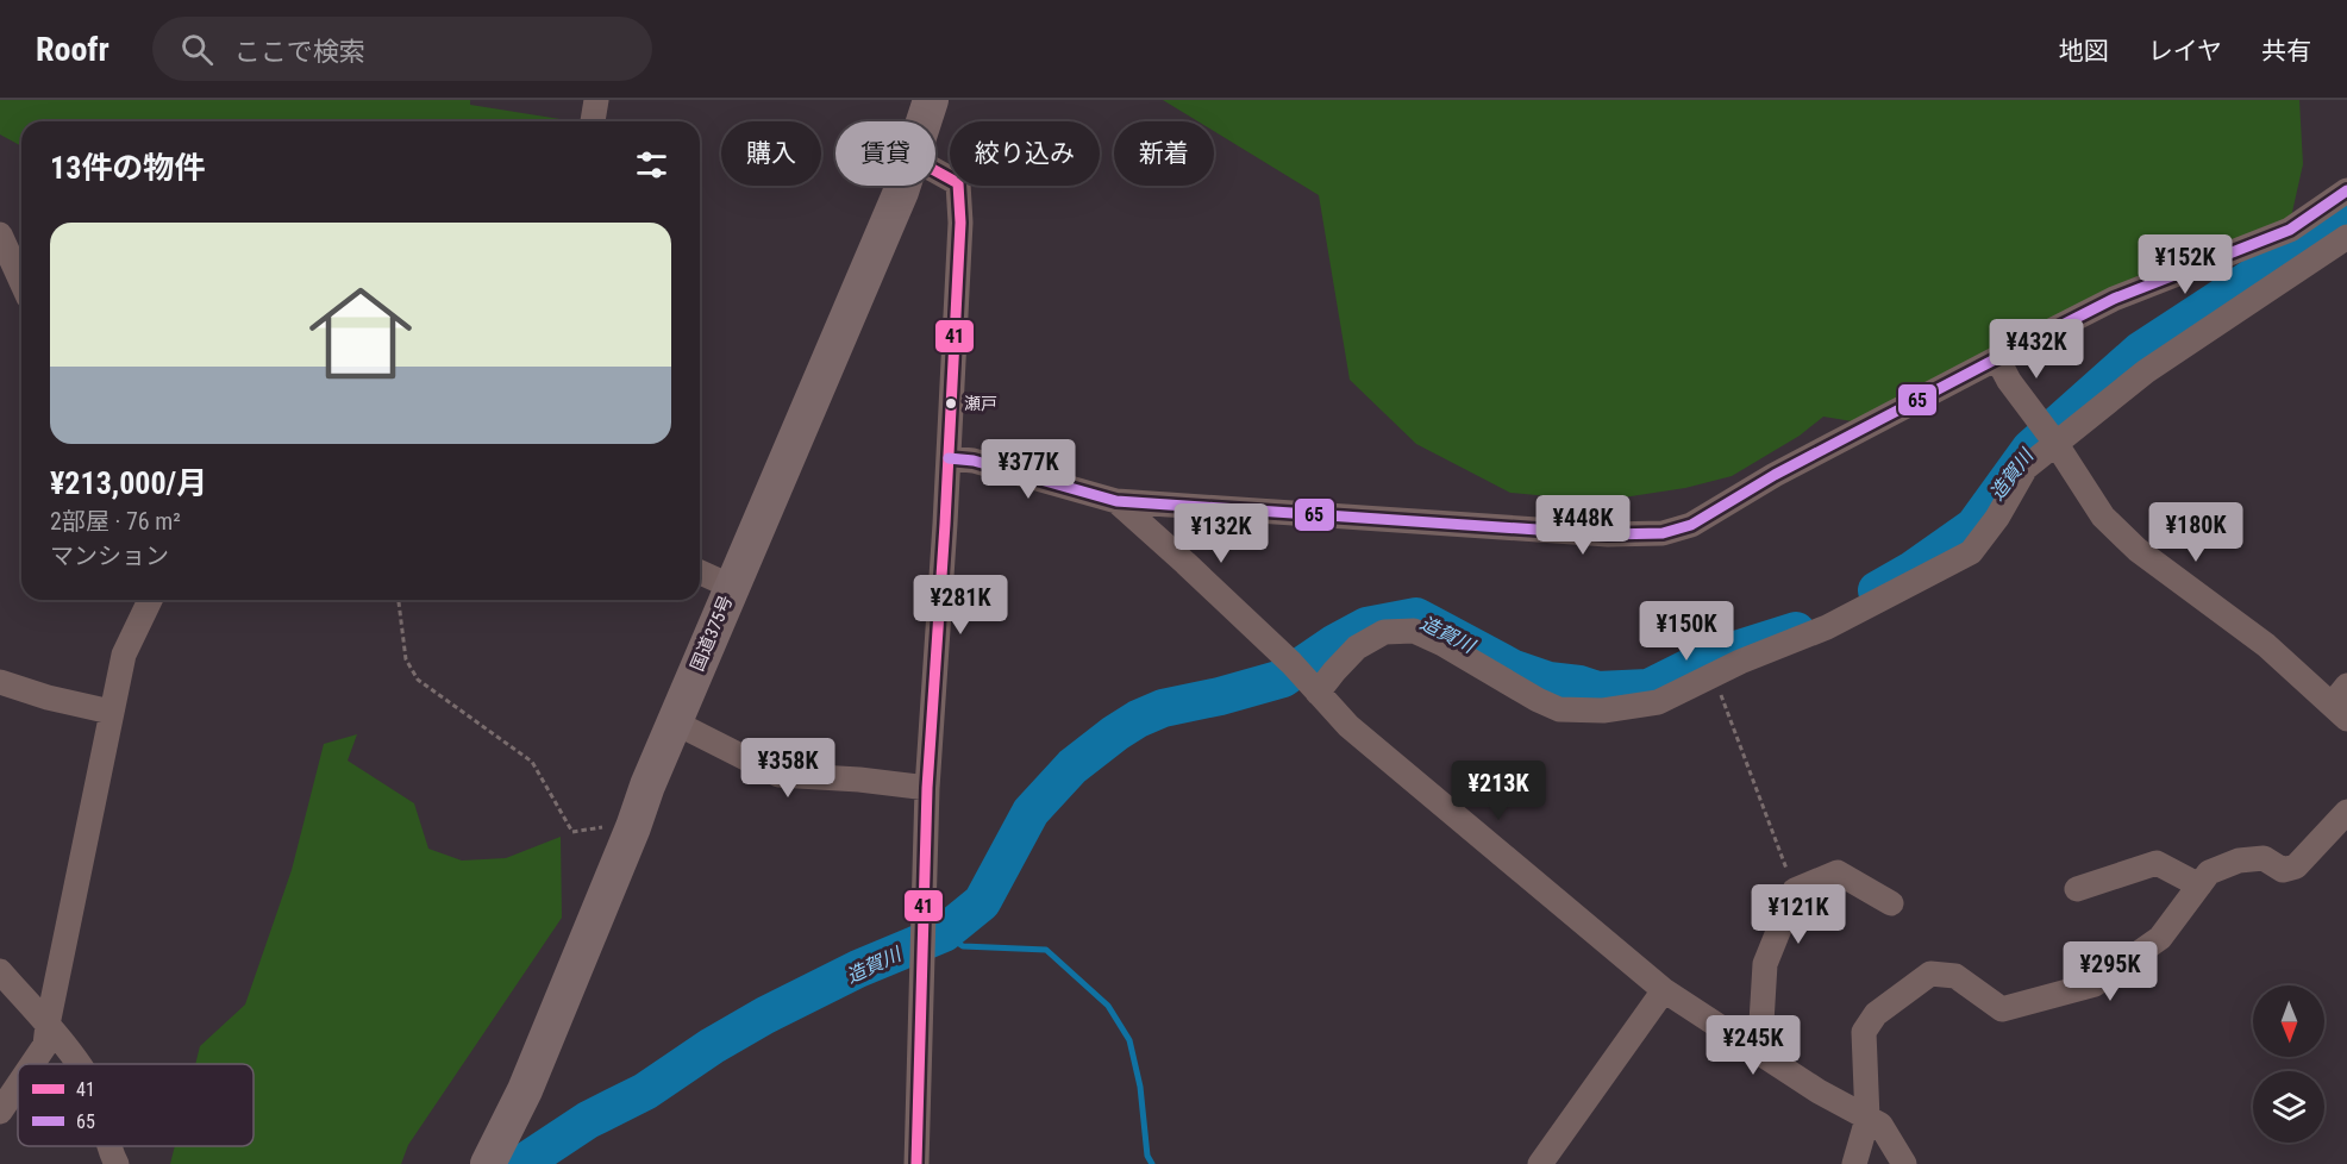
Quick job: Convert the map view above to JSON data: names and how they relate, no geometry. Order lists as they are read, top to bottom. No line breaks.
{"streets":{"highway":["国道375号"]},"water":["造賀川"],"places":["瀬戸"],"lines":["transit line 41","transit line 65"],"legend":["41","65"],"north":"bottom","page":{"header":"Roofr","search":"ここで検索","nav":["地図","レイヤ","共有"],"chip":["購入","賃貸","絞り込み","新着"],"heading":"13件の物件","list":[{"name":"¥213,000/月","note":"2部屋 · 76 m² · マンション"}],"price":["¥152K","¥432K","¥377K","¥448K","¥180K","¥132K","¥281K","¥150K","¥358K","¥213K","¥121K","¥295K","¥245K"]}}
